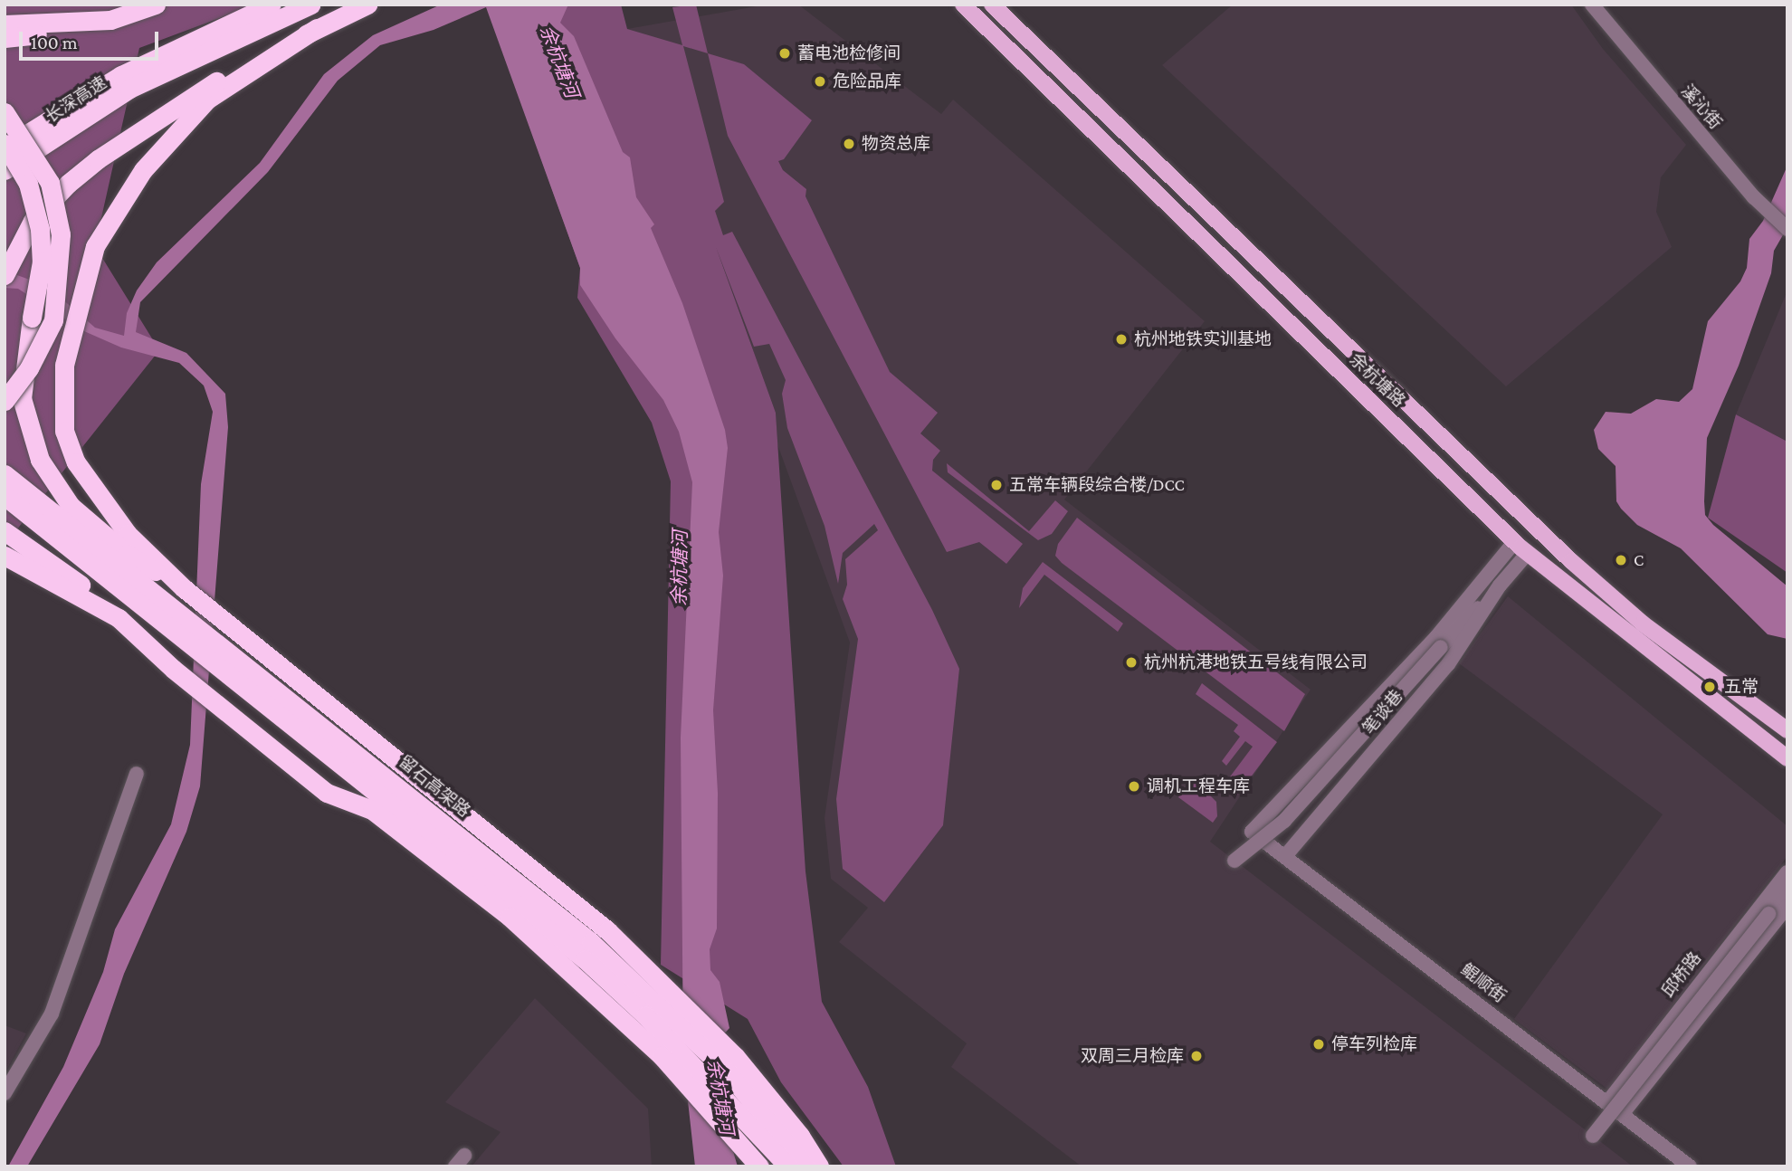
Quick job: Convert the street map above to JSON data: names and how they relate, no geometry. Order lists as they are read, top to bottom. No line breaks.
{"streets":{"highway":["长深高速","留石高架路"],"main road":["余杭塘路"],"street":["溪沁街","笔谈巷","邱桥路","鲲顺街"]},"crossings":[["余杭塘路","笔谈巷"],["笔谈巷","鲲顺街"],["邱桥路","鲲顺街"]],"water":["余杭塘河"],"places":["蓄电池检修间","危险品库","物资总库","杭州地铁实训基地","五常车辆段综合楼/DCC","C","杭州杭港地铁五号线有限公司","五常","调机工程车库","停车列检库","双周三月检库"],"scale_bar":"100 m"}
